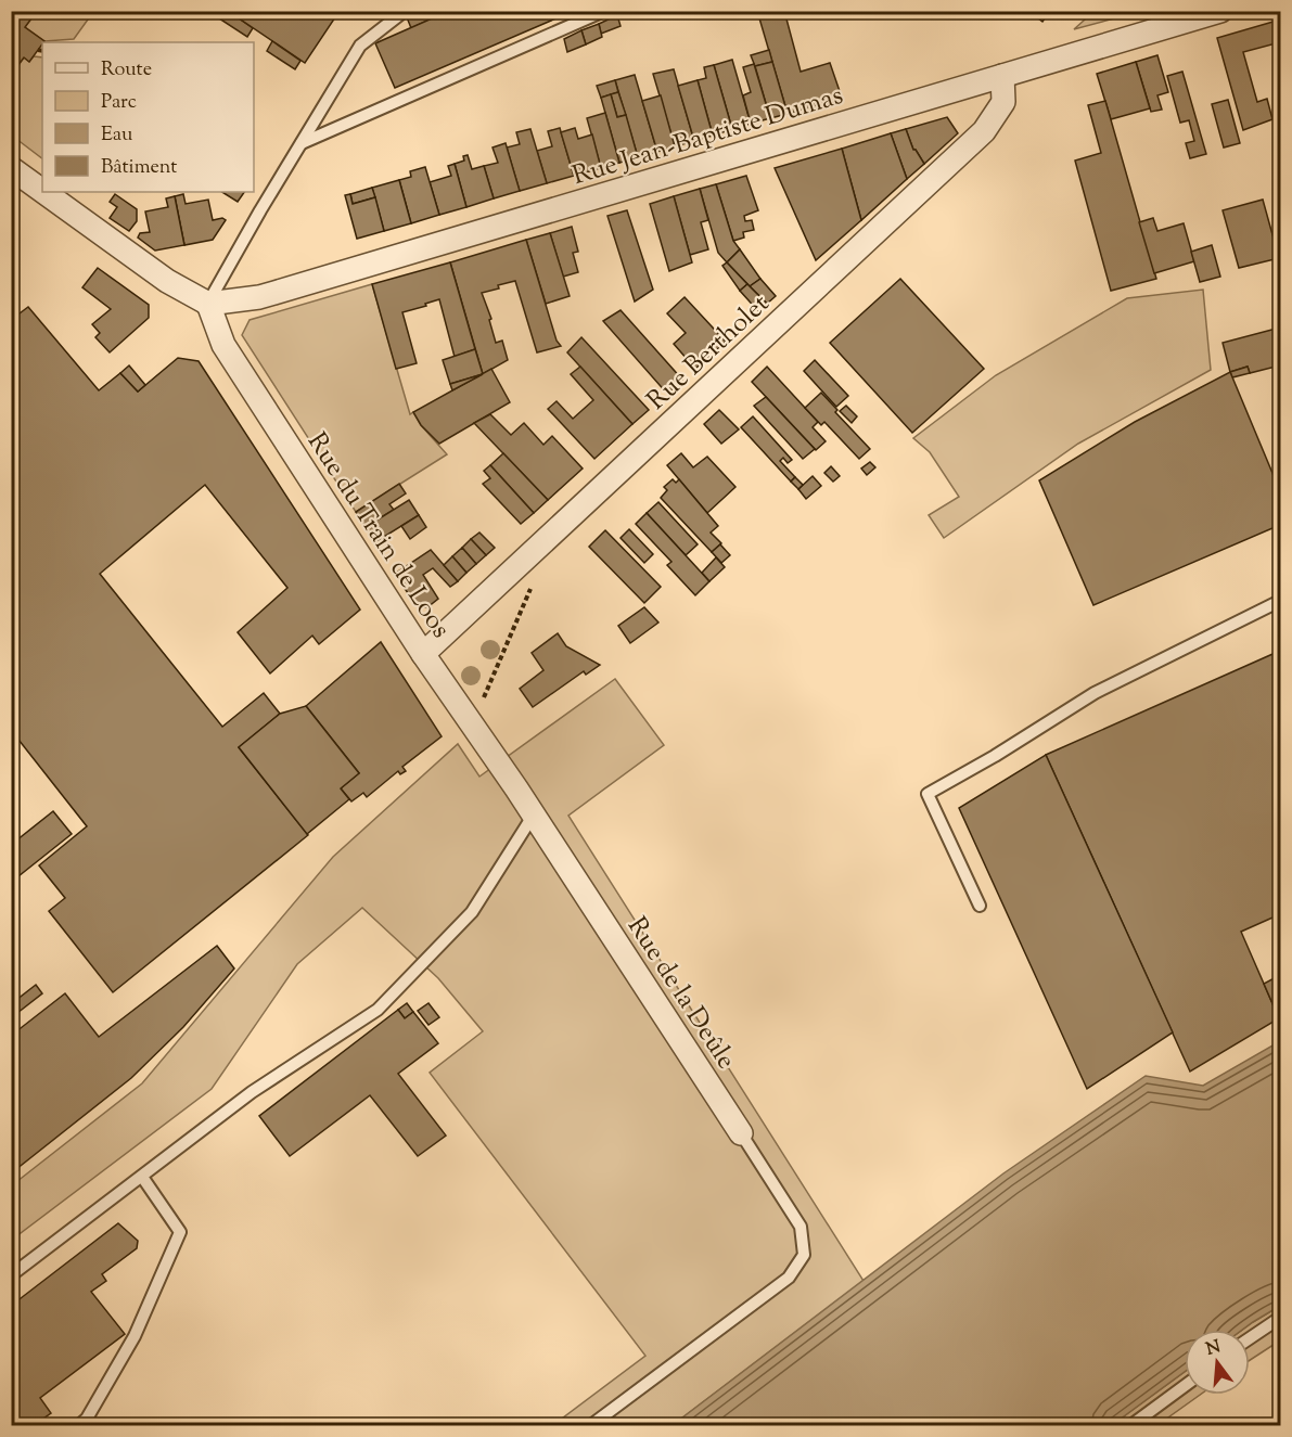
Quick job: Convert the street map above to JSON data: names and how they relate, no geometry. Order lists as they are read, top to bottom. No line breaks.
{"streets":{"street":["Rue Jean-Baptiste Dumas","Rue Bertholet","Rue du Train de Loos","Rue de la Deûle"]},"crossings":[["Rue Jean-Baptiste Dumas","Rue Bertholet"],["Rue Jean-Baptiste Dumas","Rue du Train de Loos"],["Rue Bertholet","Rue du Train de Loos"],["Rue du Train de Loos","Rue de la Deûle"]],"legend":["Route","Parc","Eau","Bâtiment"],"north":"top"}
